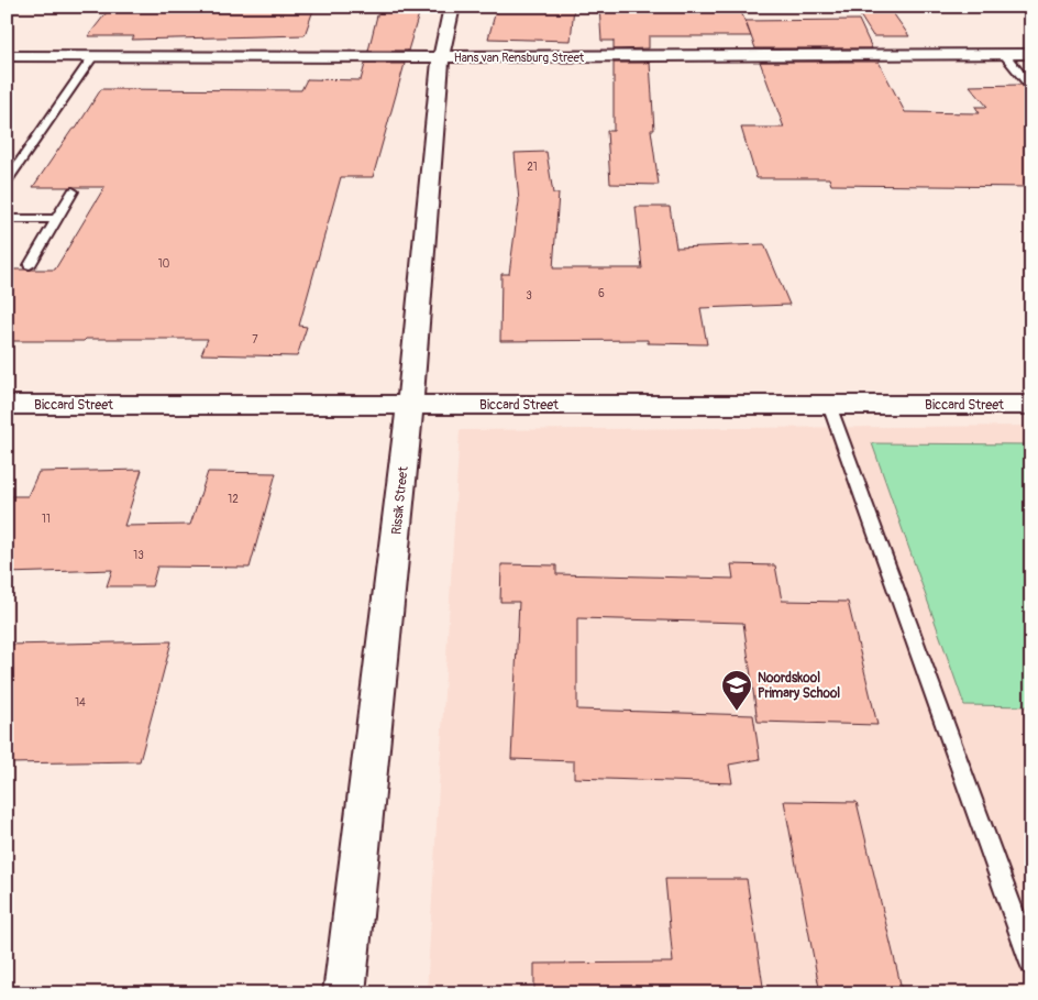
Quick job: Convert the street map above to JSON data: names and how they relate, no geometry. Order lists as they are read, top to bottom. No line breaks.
{"streets":{"street":["Hans van Rensburg Street","Biccard Street","Rissik Street"]},"crossings":[["Hans van Rensburg Street","Rissik Street"],["Biccard Street","Rissik Street"]],"places":{"school or university":["Noordskool Primary School"]},"house_numbers":["21","10","6","3","7","12","11","13","14"]}
